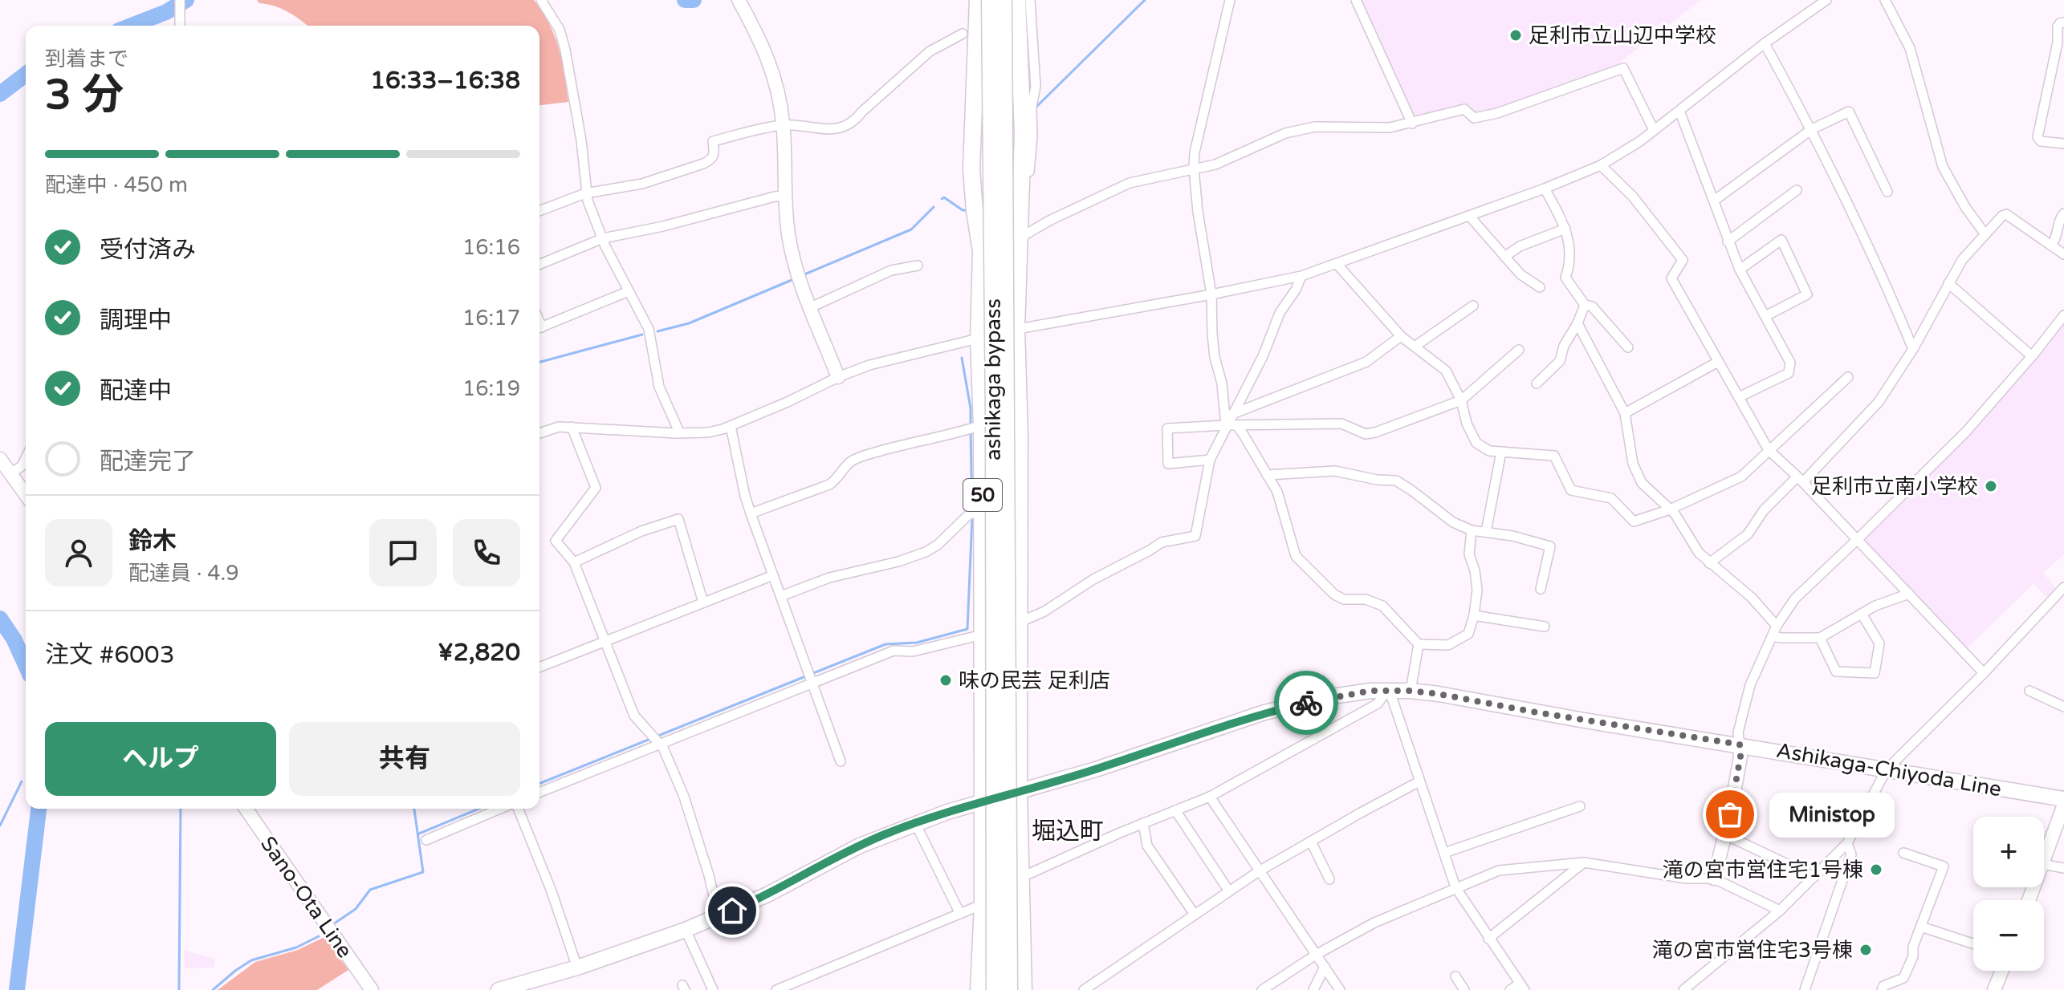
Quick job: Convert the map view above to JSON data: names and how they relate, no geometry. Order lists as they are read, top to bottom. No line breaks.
{"streets":{"highway":["ashikaga bypass","50"],"main road":["Ashikaga-Chiyoda Line"],"street":["Sano-Ota Line"]},"crossings":[["50","Ashikaga-Chiyoda Line"]],"districts":["堀込町"],"places":["足利市立山辺中学校","足利市立南小学校","味の民芸 足利店","Ministop","滝の宮市営住宅1号棟","滝の宮市営住宅3号棟"],"page":{"heading":["3 分","到着まで","16:33–16:38"],"panel":["鈴木","配達員 · 4.9","注文 #6003","¥2,820"],"bar":"配達中 · 450 m","list":[["受付済み","16:16"],["調理中","16:17"],["配達中","16:19"],"配達完了"],"buttons":["ヘルプ","共有"],"bubble":"Ministop","map_buttons":["+","−"]}}
